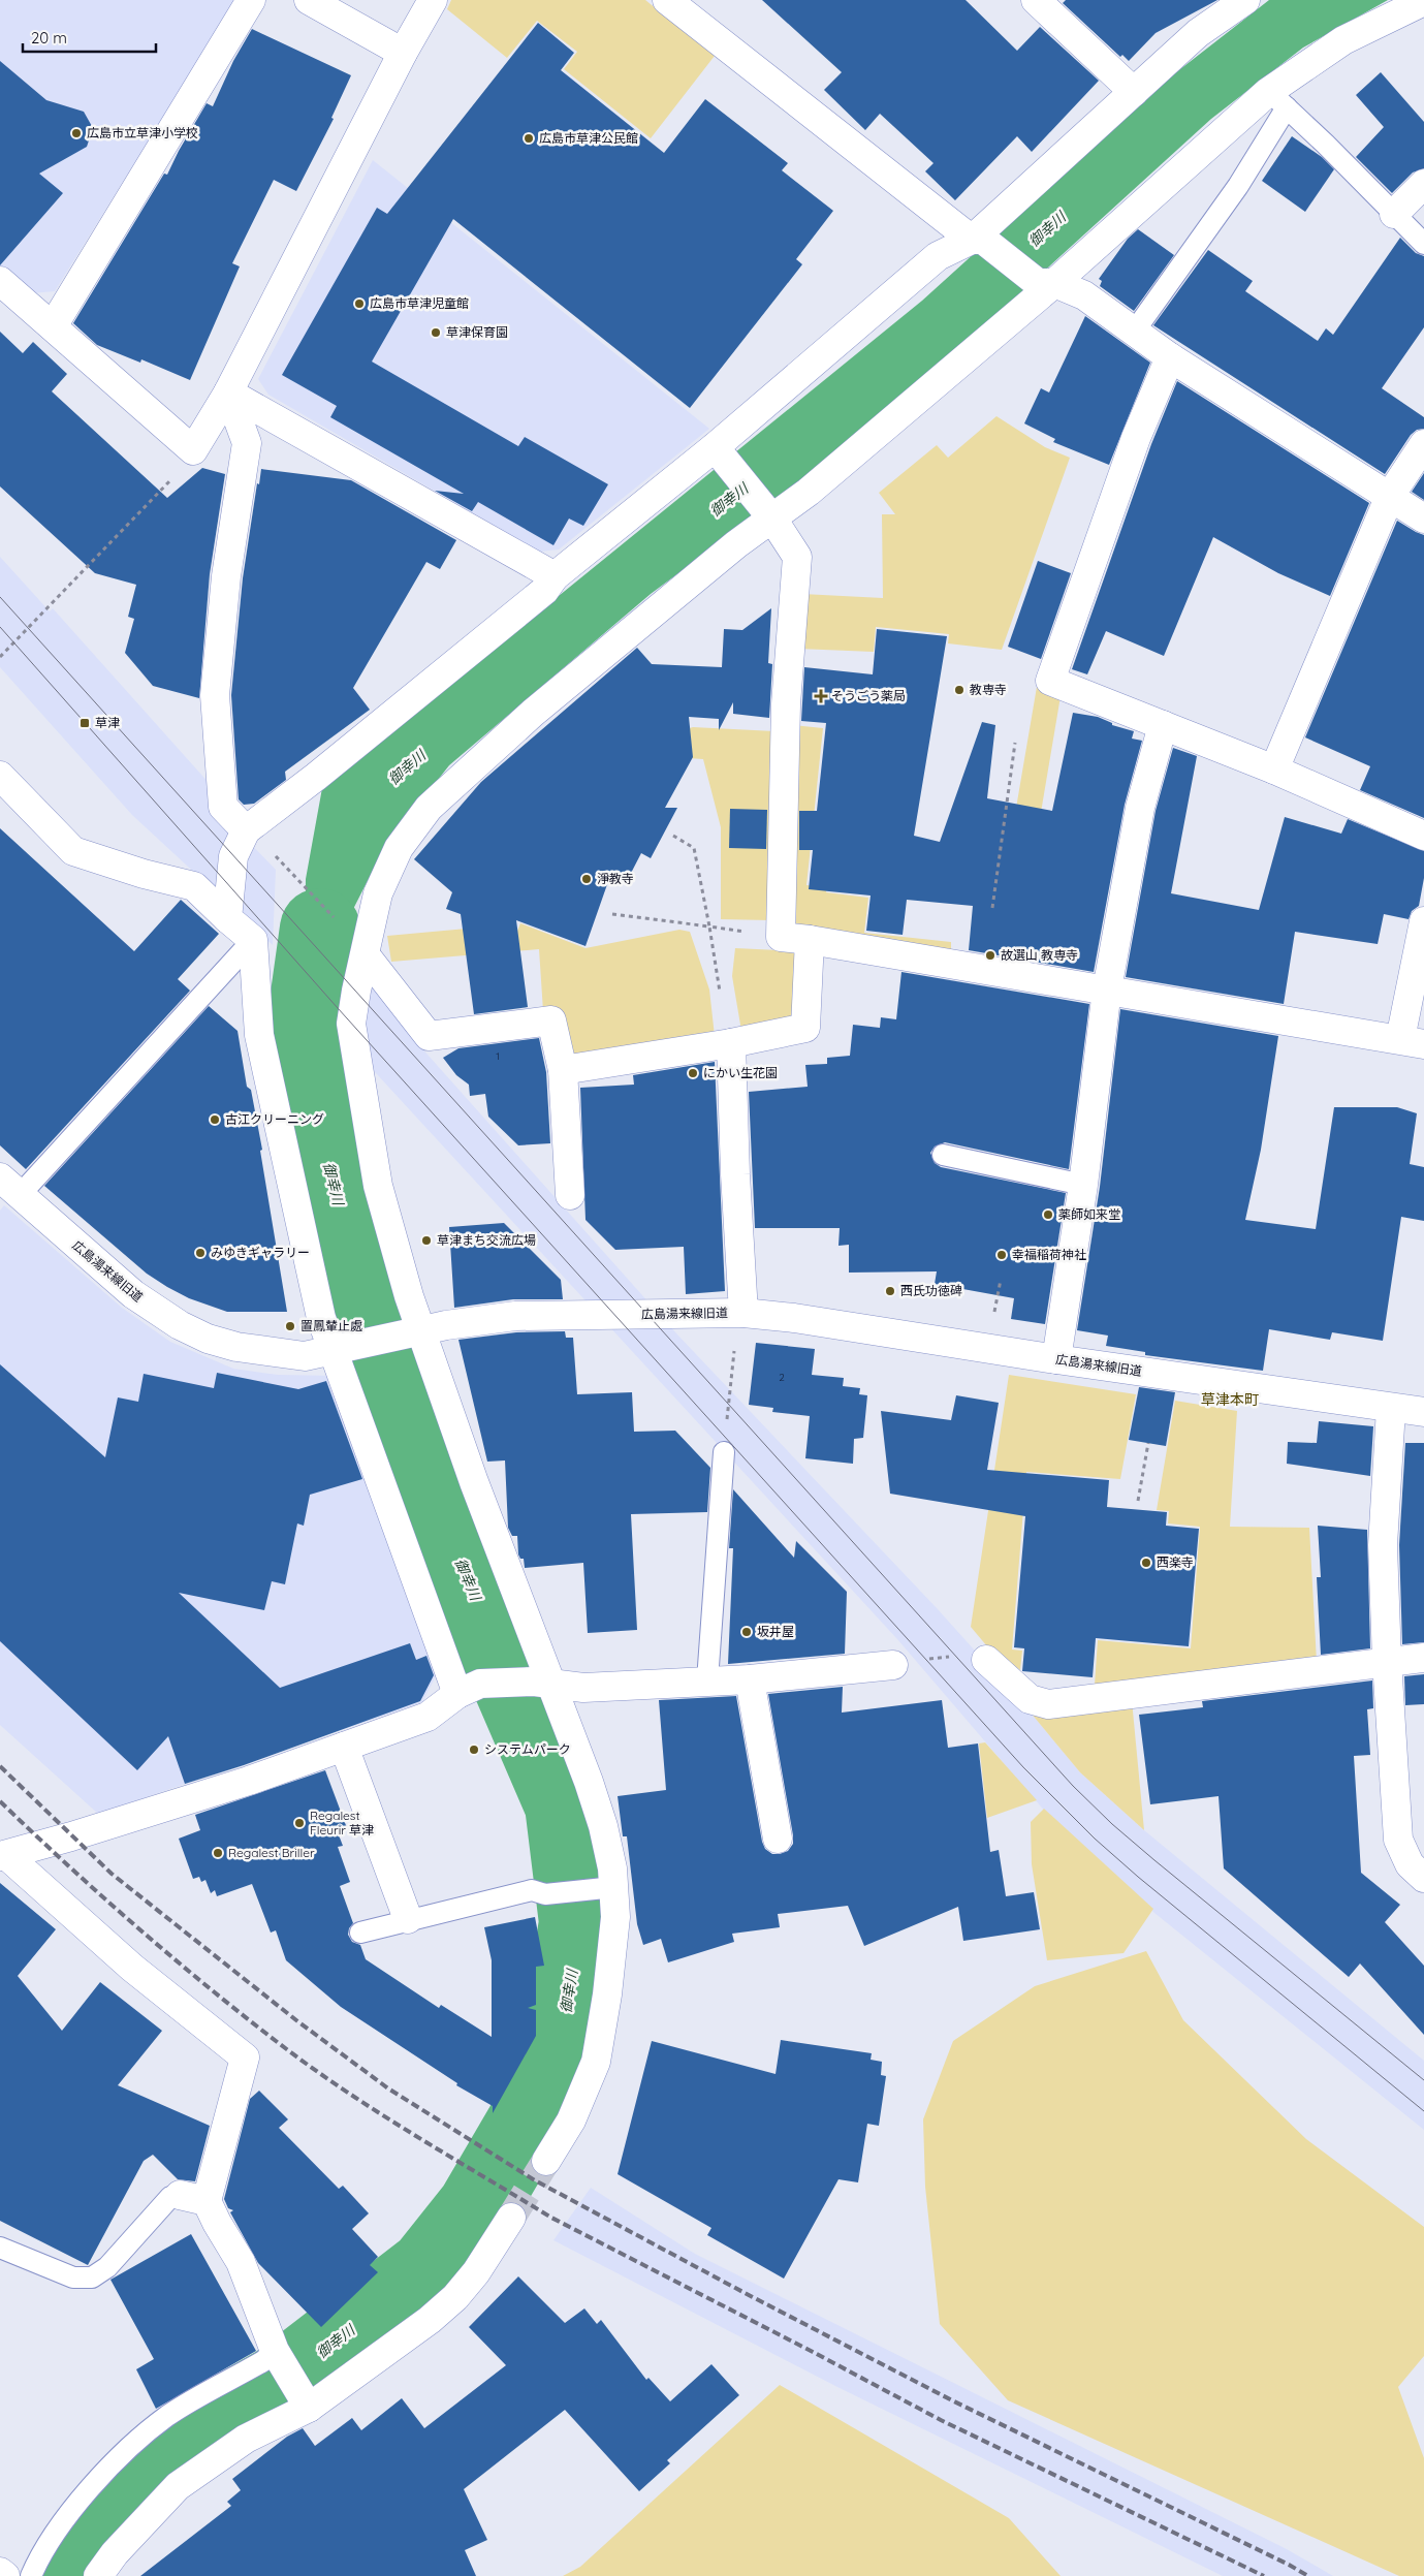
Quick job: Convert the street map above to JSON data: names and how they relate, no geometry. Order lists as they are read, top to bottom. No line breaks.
{"streets":{"street":["広島湯来線旧道"]},"districts":["草津本町"],"water":["御幸川"],"places":{"other":["広島市立草津小学校","広島市草津公民館","広島市草津児童館","草津保育園","教専寺","淨教寺","故選山 教専寺","にかい生花園","古江クリーニング","薬師如来堂","草津まち交流広場","みゆきギャラリー","幸福稲荷神社","西氏功徳碑","置鳳輦止處","西楽寺","坂井屋","システムパーク","Regalest Fleurir 草津","Regalest Briller"],"health":["そうごう薬局"],"transit":["草津"]},"house_numbers":["1","2"],"scale_bar":"20 m"}
